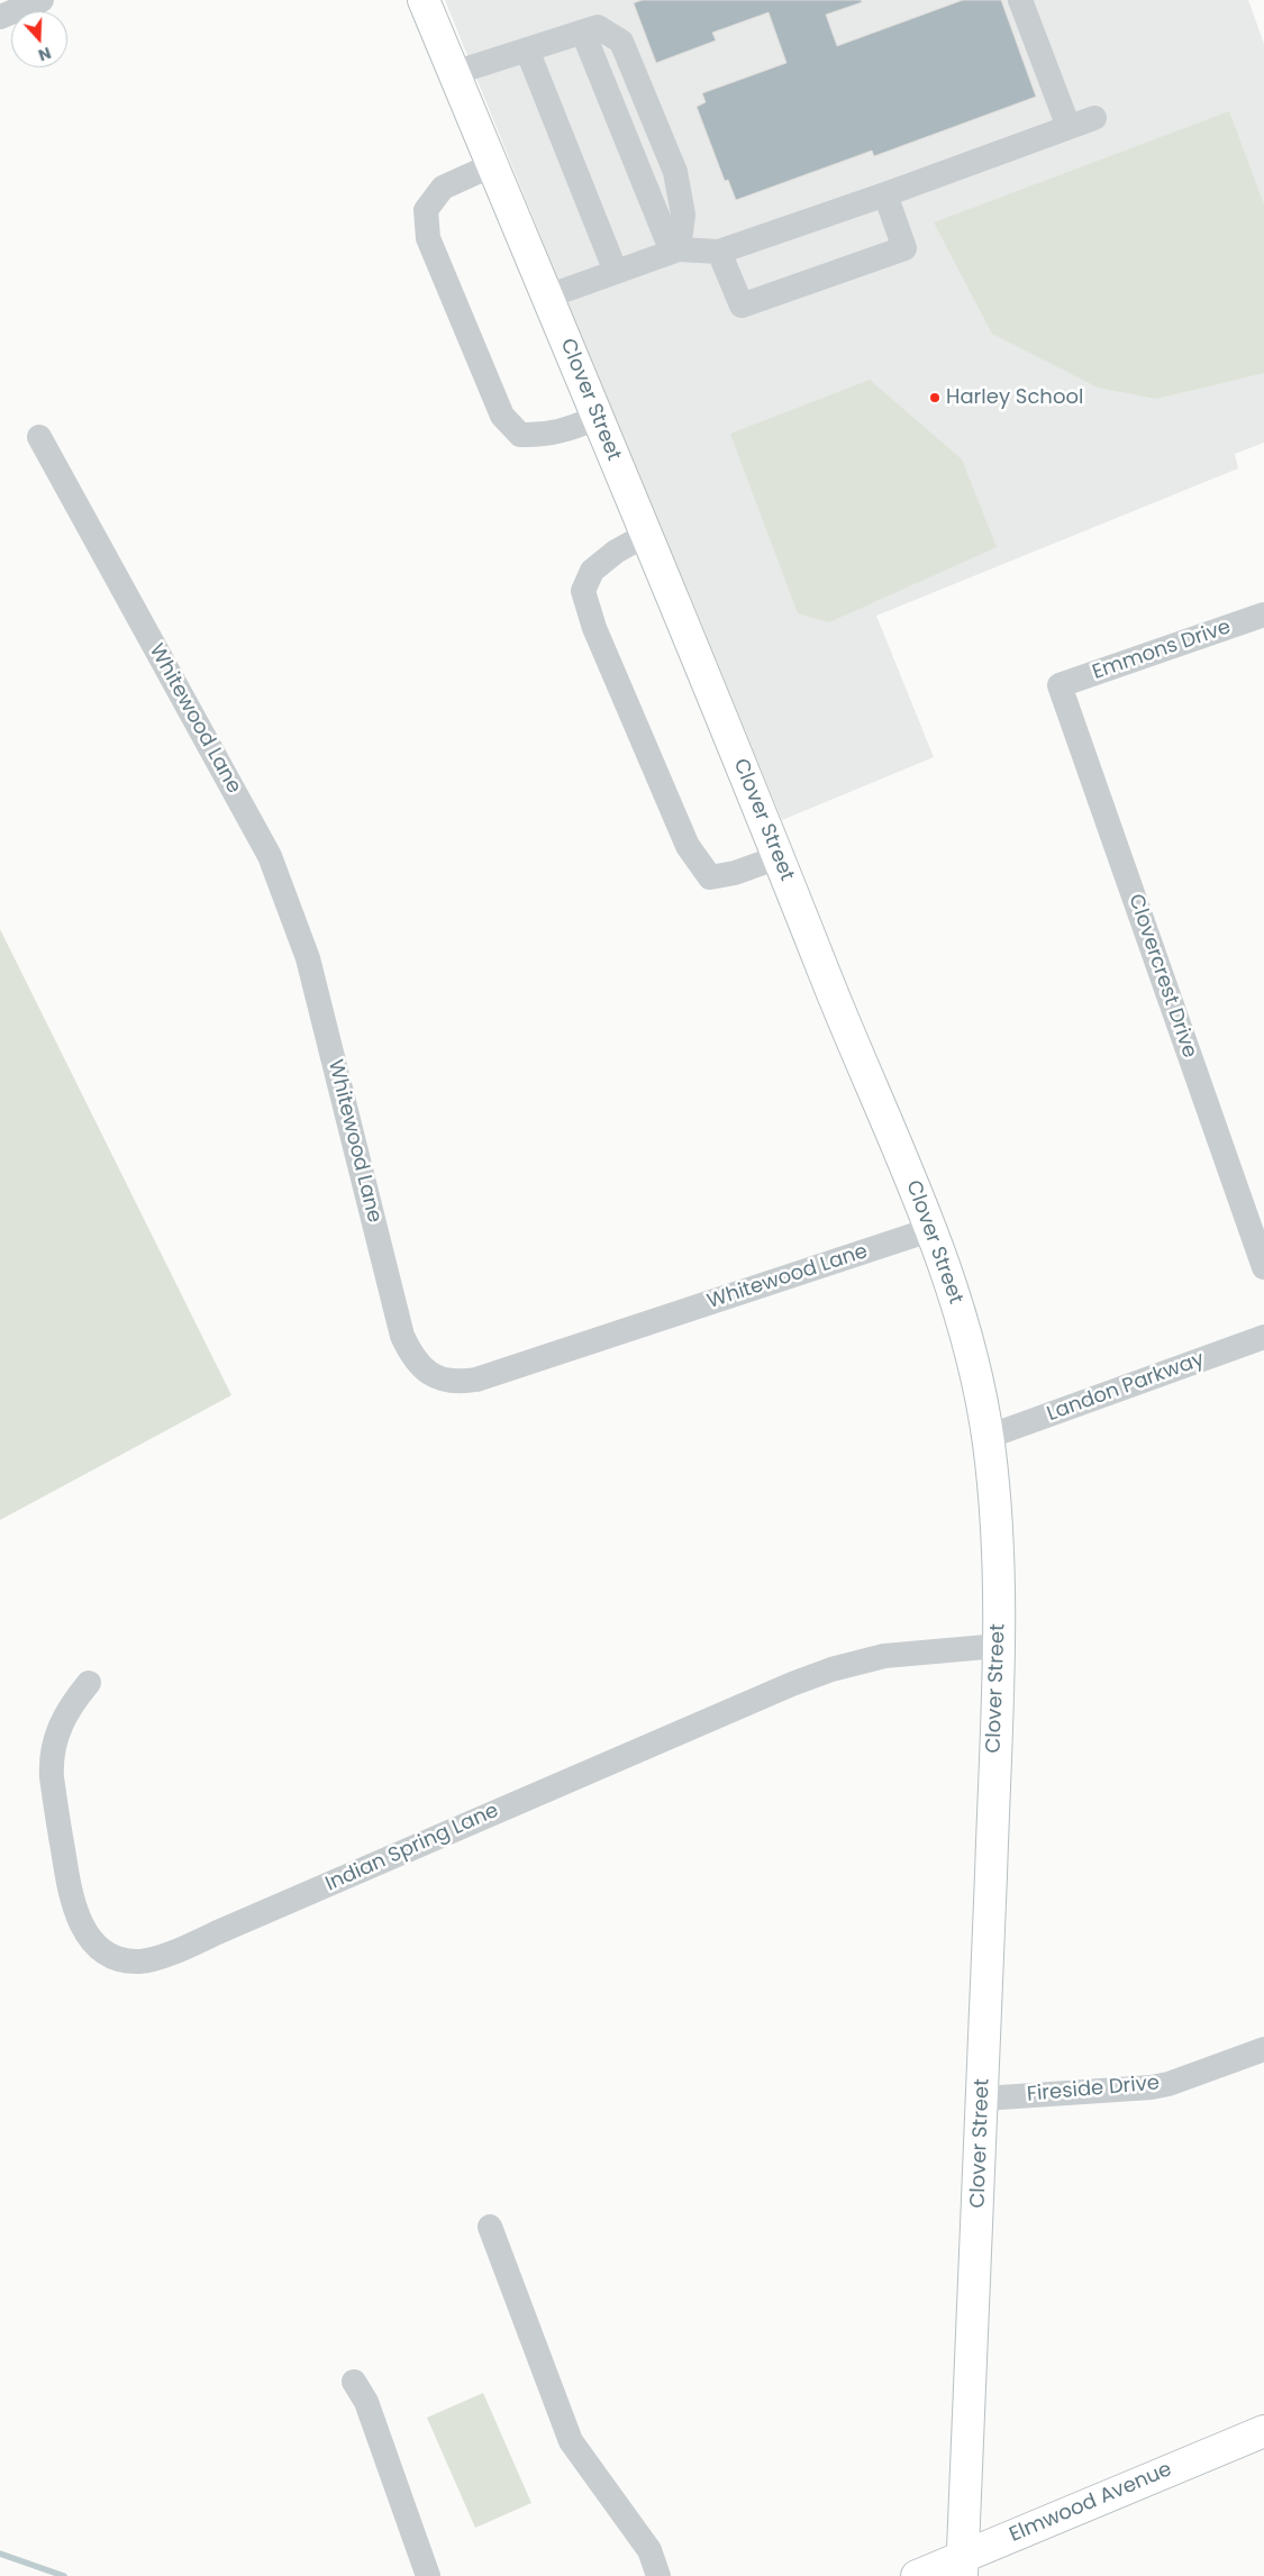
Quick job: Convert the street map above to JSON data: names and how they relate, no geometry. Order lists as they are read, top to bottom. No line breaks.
{"streets":{"main road":["Clover Street","Elmwood Avenue"],"street":["Emmons Drive","Whitewood Lane","Clovercrest Drive","Landon Parkway","Indian Spring Lane","Fireside Drive"]},"crossings":[["Clover Street","Whitewood Lane"],["Clover Street","Landon Parkway"],["Clover Street","Indian Spring Lane"],["Clover Street","Fireside Drive"],["Clover Street","Elmwood Avenue"],["Emmons Drive","Clovercrest Drive"]],"places":["Harley School"],"north":"bottom"}
